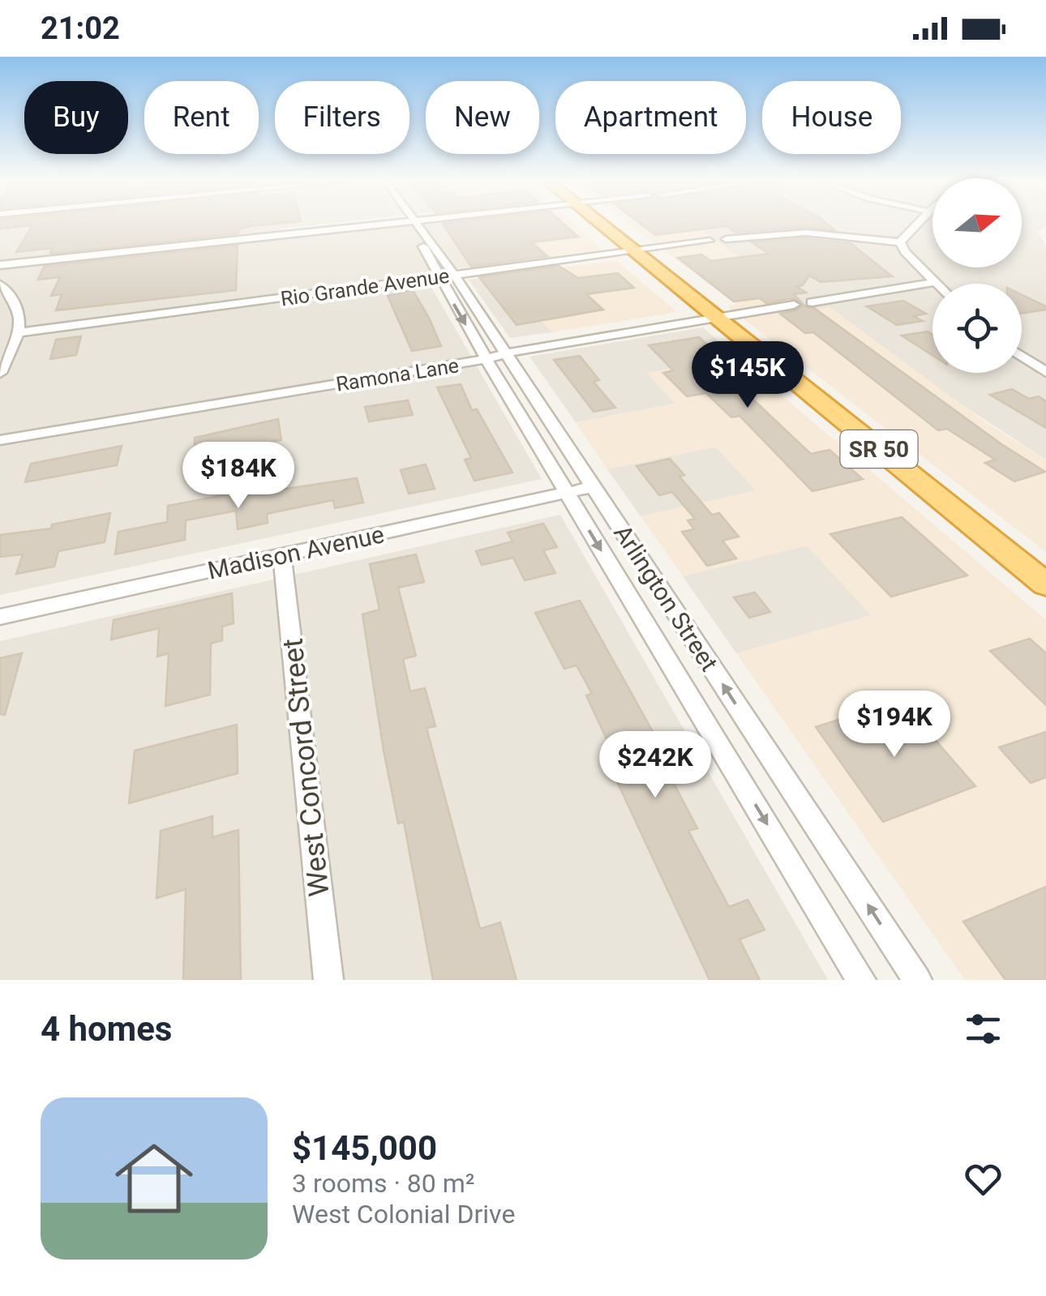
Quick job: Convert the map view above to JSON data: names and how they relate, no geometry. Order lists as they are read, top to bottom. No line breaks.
{"streets":{"highway":["SR 50"],"street":["Rio Grande Avenue","Ramona Lane","Madison Avenue","Arlington Street","West Concord Street"]},"crossings":[["Rio Grande Avenue","SR 50"],["Rio Grande Avenue","Arlington Street"],["Ramona Lane","SR 50"],["Ramona Lane","Arlington Street"],["Madison Avenue","Arlington Street"],["Madison Avenue","West Concord Street"]],"north":"right","page":{"status":"21:02","chip":["Buy","Rent","Filters","New","Apartment","House"],"price":["$145K","$184K","$194K","$242K"],"heading":"4 homes","list":[{"name":"$145,000","note":"3 rooms · 80 m² · West Colonial Drive"}]}}
